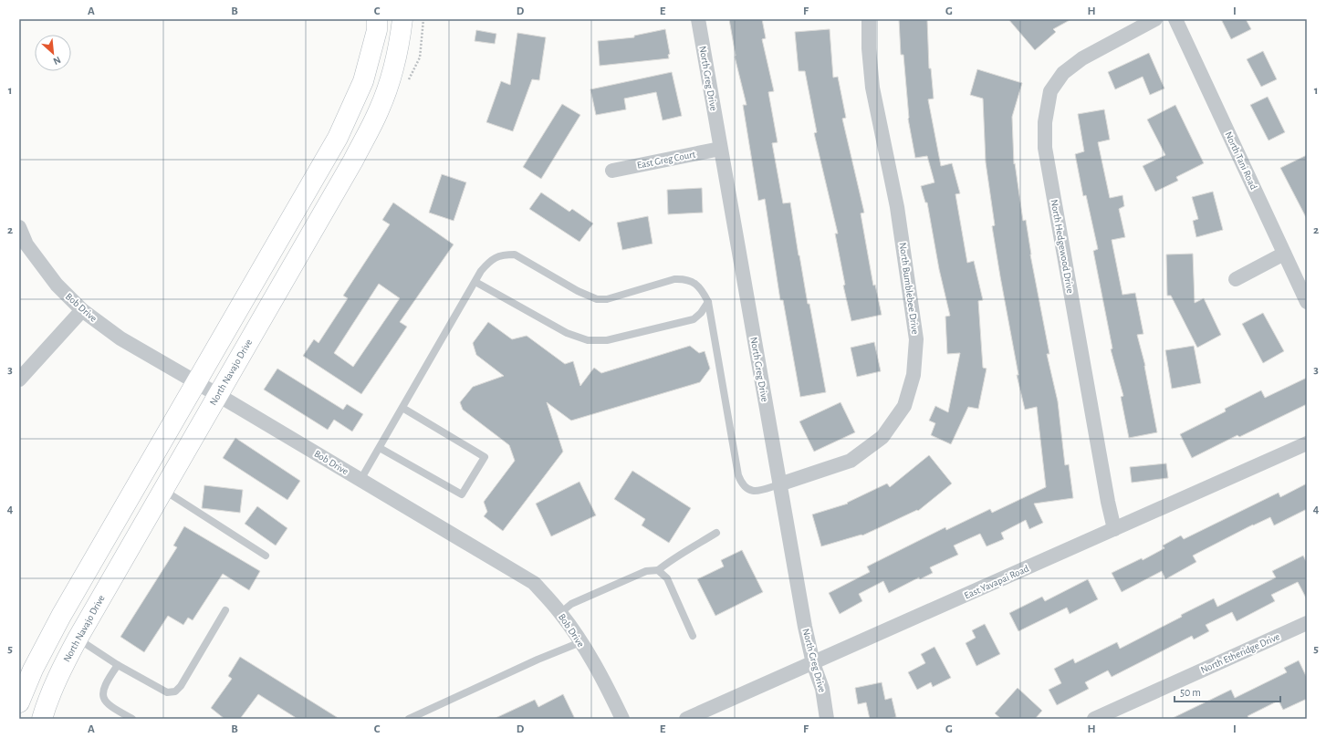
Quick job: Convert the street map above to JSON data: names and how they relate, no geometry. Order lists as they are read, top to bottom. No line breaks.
{"streets":{"street":["North Greg Drive","East Greg Court","North Tani Road","North Hedgewood Drive","North Bumblebee Drive","Bob Drive","North Navajo Drive","East Yavapai Road","North Etheridge Drive"]},"crossings":[["North Greg Drive","East Greg Court"],["North Greg Drive","North Bumblebee Drive"],["North Greg Drive","East Yavapai Road"],["North Hedgewood Drive","East Yavapai Road"],["Bob Drive","North Navajo Drive"]],"scale_bar":"50 m","north":"bottom right","grid":{"columns":["A","B","C","D","E","F","G","H","I"],"rows":["1","2","3","4","5"]}}
